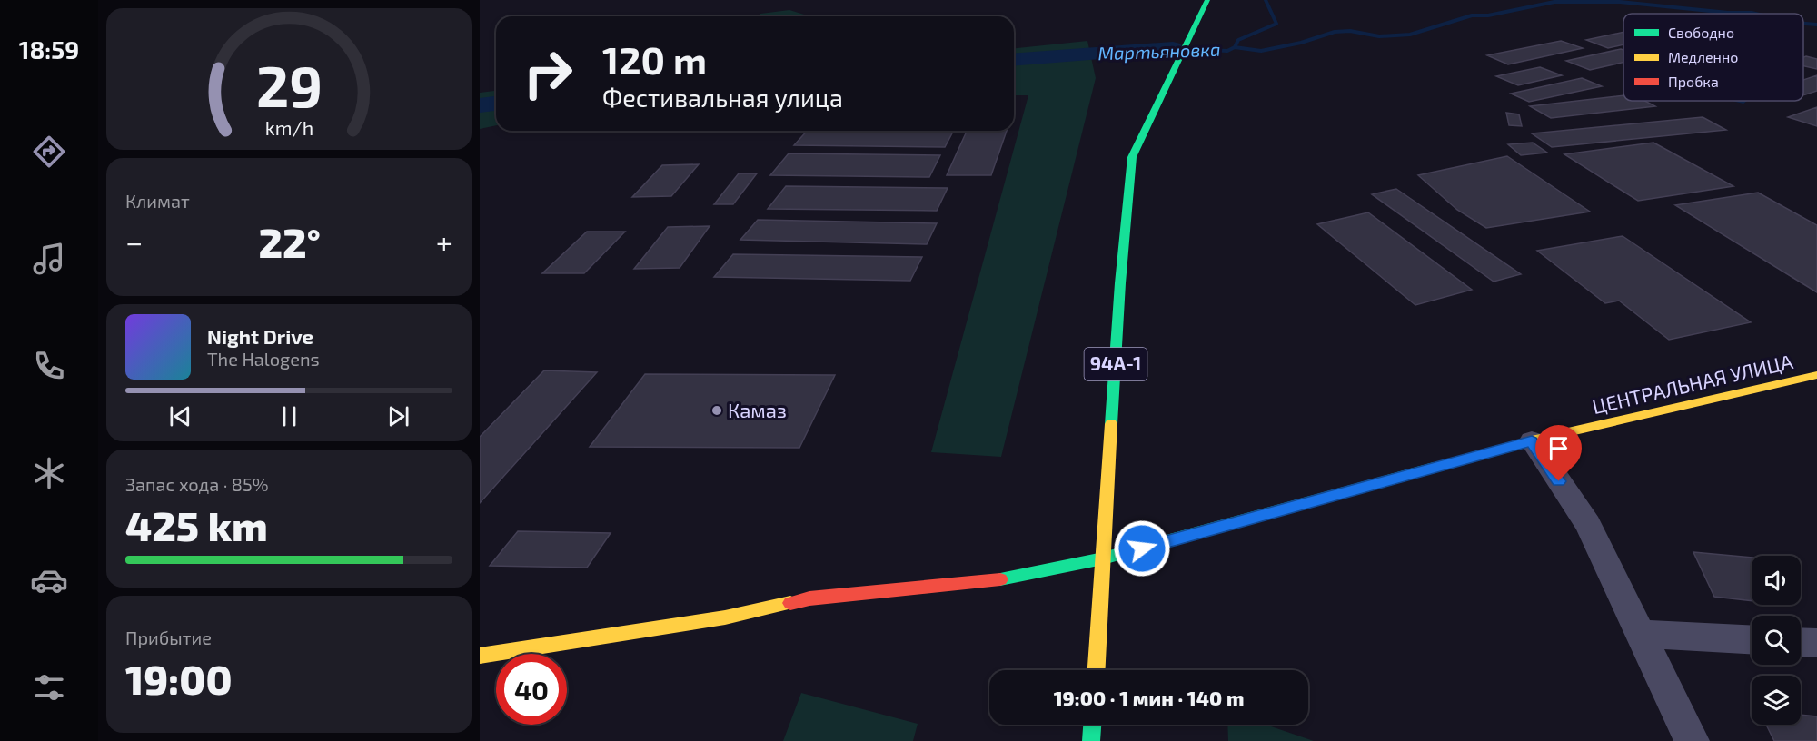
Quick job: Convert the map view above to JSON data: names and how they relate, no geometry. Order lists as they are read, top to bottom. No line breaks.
{"streets":{"main road":["94А-1","ЦЕНТРАЛЬНАЯ УЛИЦА"]},"crossings":[["94А-1","ЦЕНТРАЛЬНАЯ УЛИЦА"]],"water":["Мартьяновка"],"places":["Камаз"],"legend":["Свободно","Медленно","Пробка"],"page":{"tabs":"18:59","turn":["120 m","Фестивальная улица"],"tile":["Климат",["Запас хода · 85%","425 km"],["Прибытие","19:00"]],"heat":["−","22°","+"],"song":["Night Drive","The Halogens"],"limit":"40","trip":"19:00 · 1 мин · 140 m","gauge":["29","km/h"]}}
